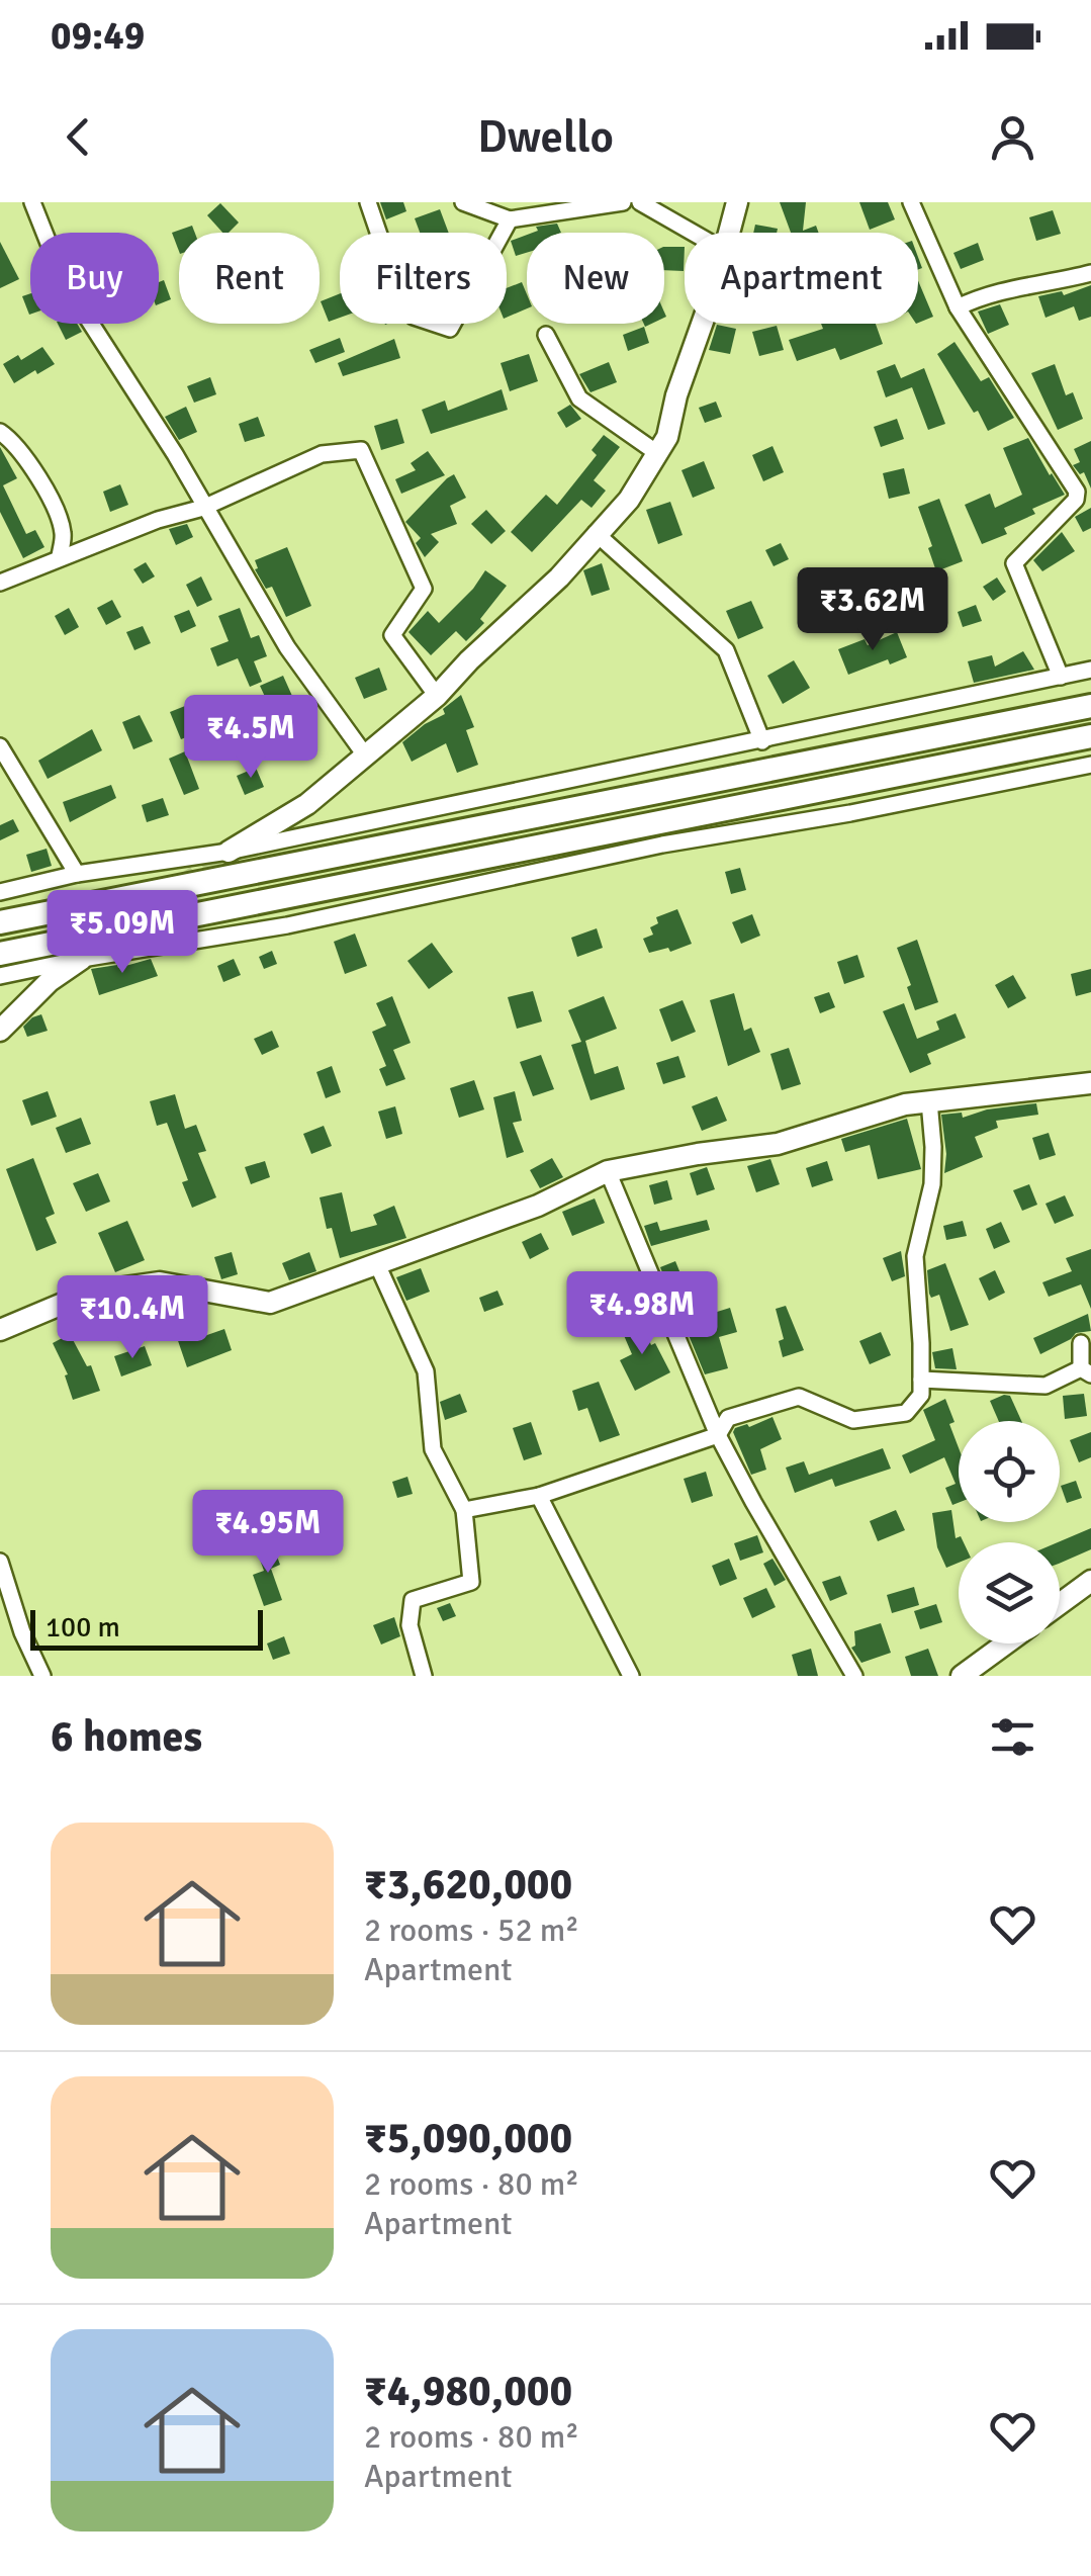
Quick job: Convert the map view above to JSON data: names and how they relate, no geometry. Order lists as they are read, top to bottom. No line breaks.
{"scale_bar":"100 m","page":{"status":"09:49","header":"Dwello","chip":["Buy","Rent","Filters","New","Apartment"],"price":["₹3.62M","₹4.5M","₹5.09M","₹4.98M","₹10.4M","₹4.95M"],"scale":"100 m","heading":"6 homes","list":[{"name":"₹3,620,000","note":"2 rooms · 52 m² · Apartment"},{"name":"₹5,090,000","note":"2 rooms · 80 m² · Apartment"},{"name":"₹4,980,000","note":"2 rooms · 80 m² · Apartment"}]}}
